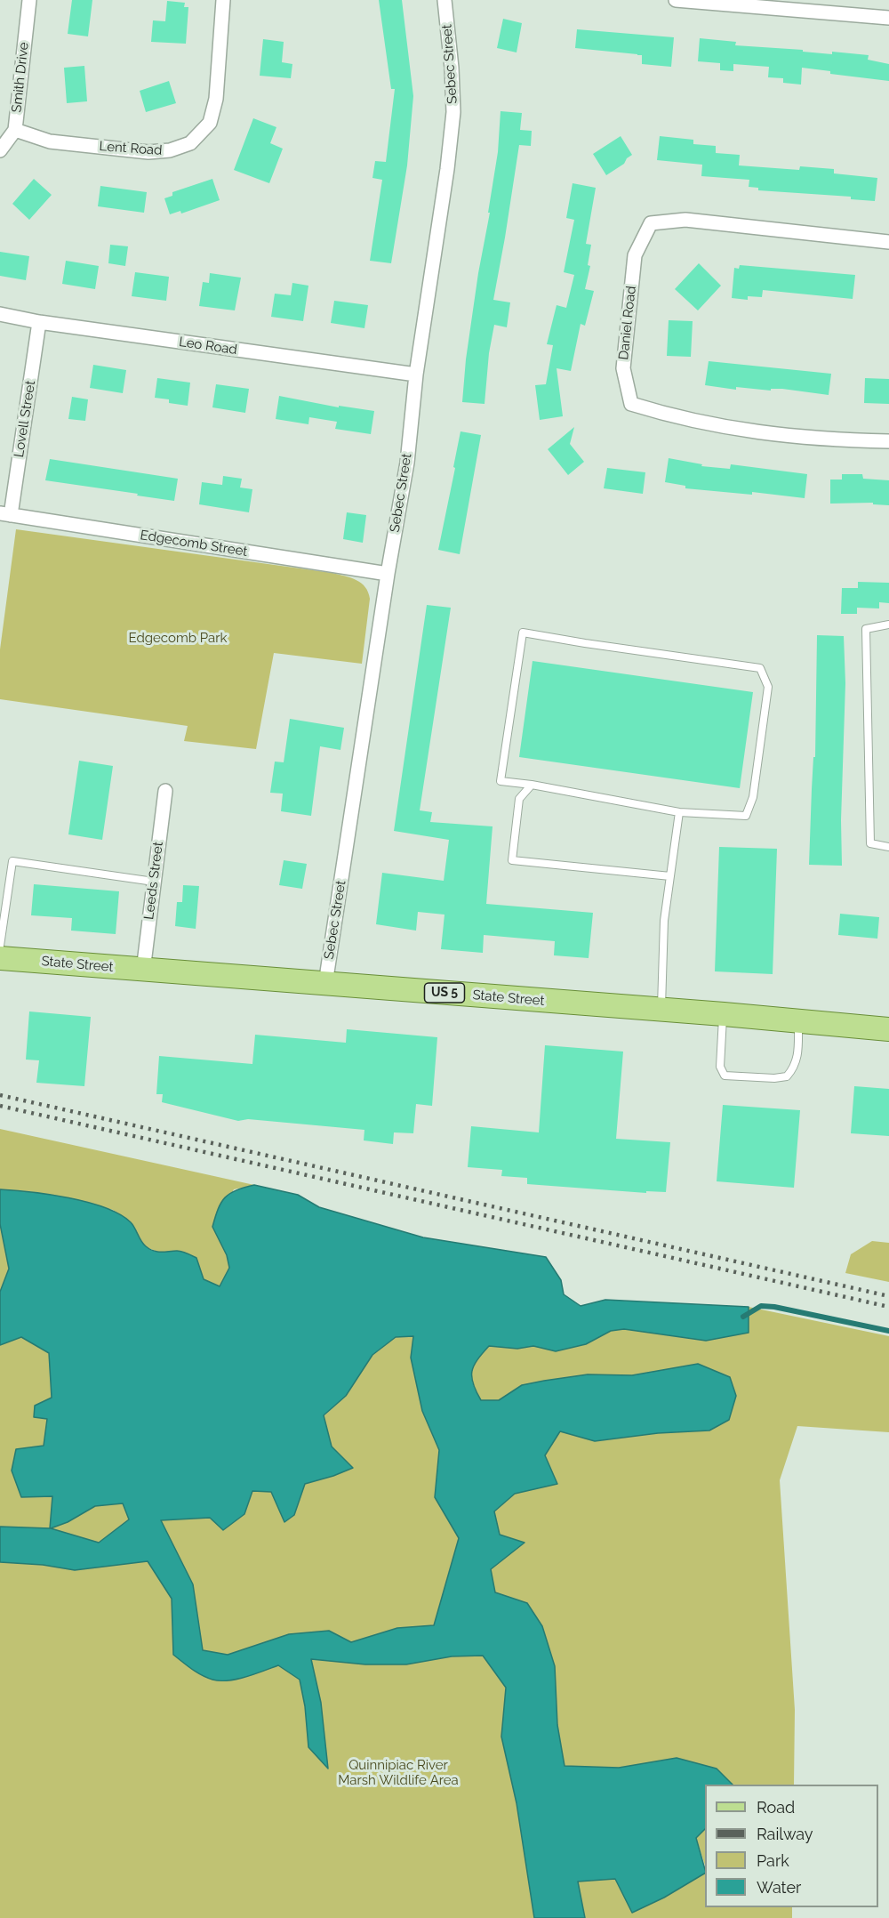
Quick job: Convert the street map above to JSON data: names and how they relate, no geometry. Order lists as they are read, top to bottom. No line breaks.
{"streets":{"main road":["State Street","US 5"],"street":["Sebec Street","Smith Drive","Lent Road","Daniel Road","Leo Road","Lovell Street","Edgecomb Street","Leeds Street"]},"crossings":[["Sebec Street","Leo Road"],["Sebec Street","Edgecomb Street"],["Sebec Street","State Street"],["Smith Drive","Lent Road"],["Leo Road","Lovell Street"],["Lovell Street","Edgecomb Street"],["Leeds Street","State Street"]],"parks":["Edgecomb Park","Quinnipiac River Marsh Wildlife Area"],"legend":["Road","Railway","Park","Water"]}
